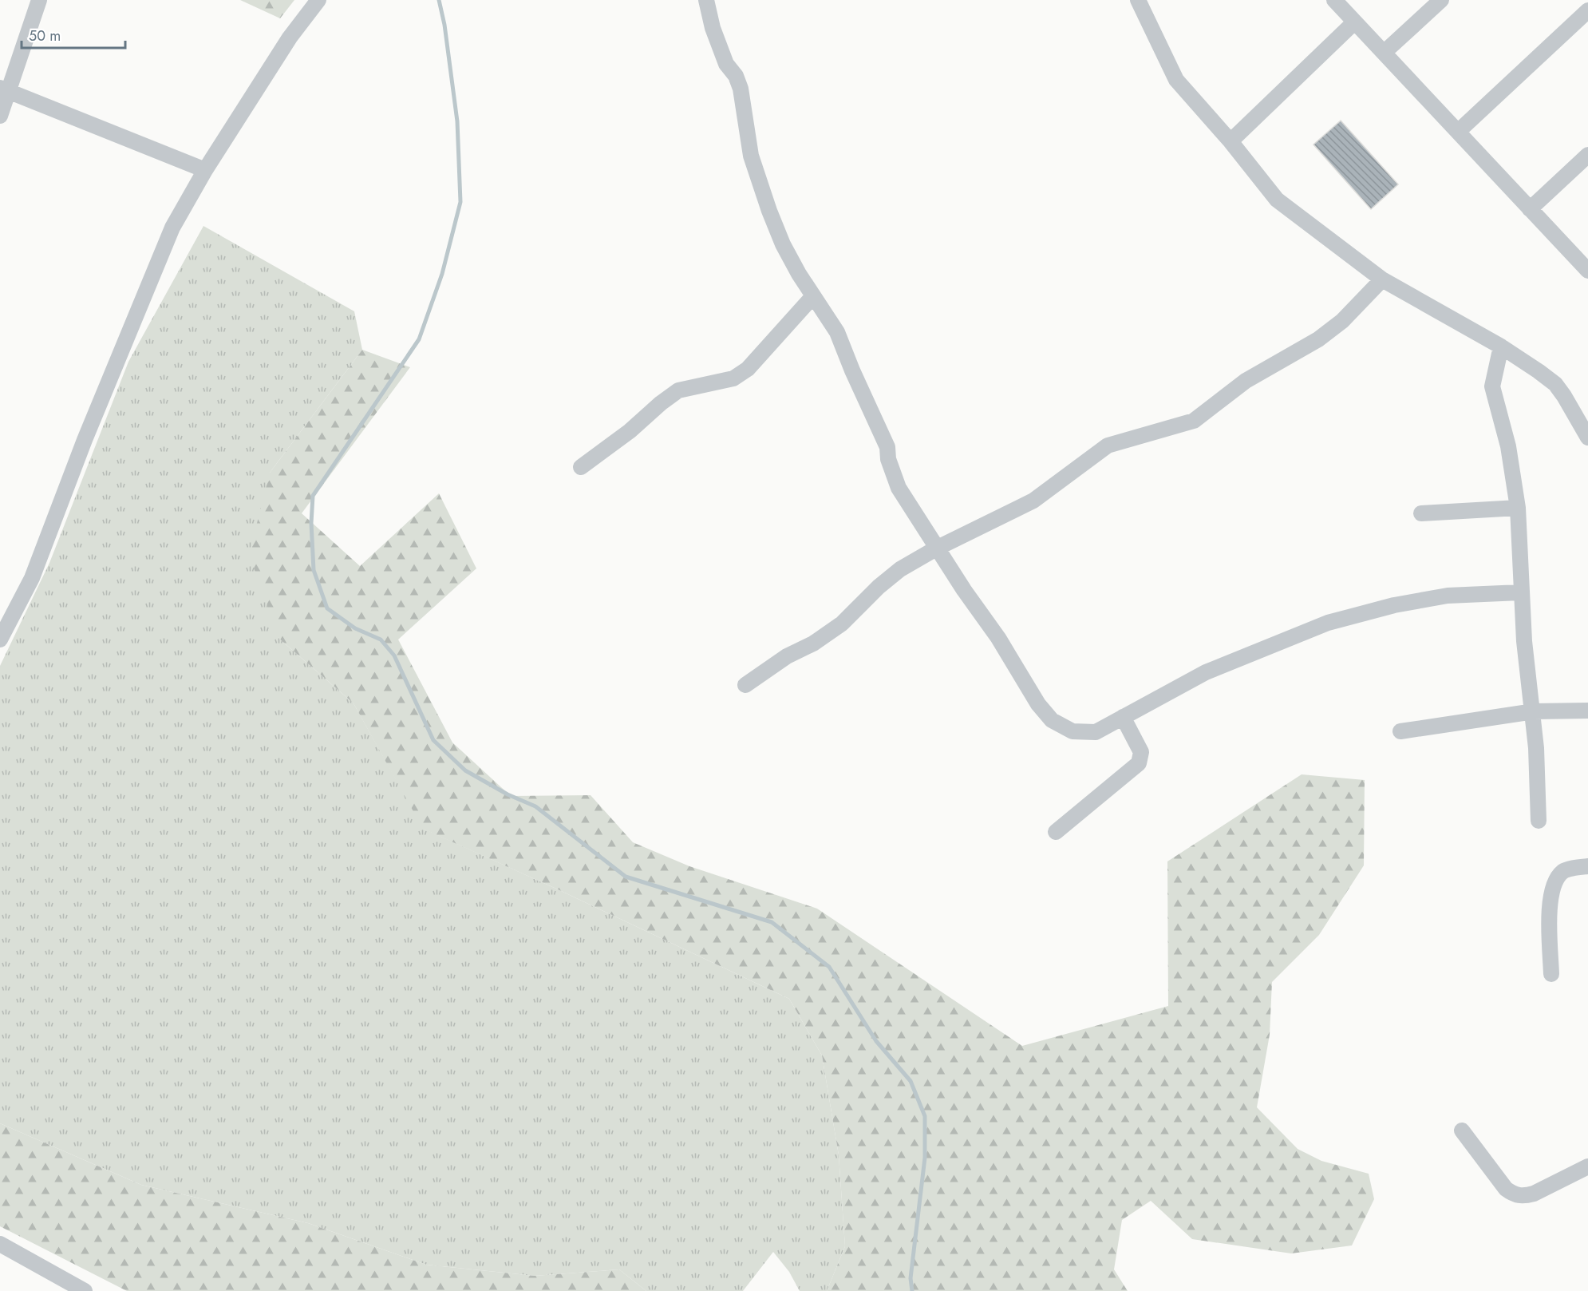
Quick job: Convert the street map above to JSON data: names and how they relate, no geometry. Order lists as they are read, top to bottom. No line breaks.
{"scale_bar":"50 m"}
